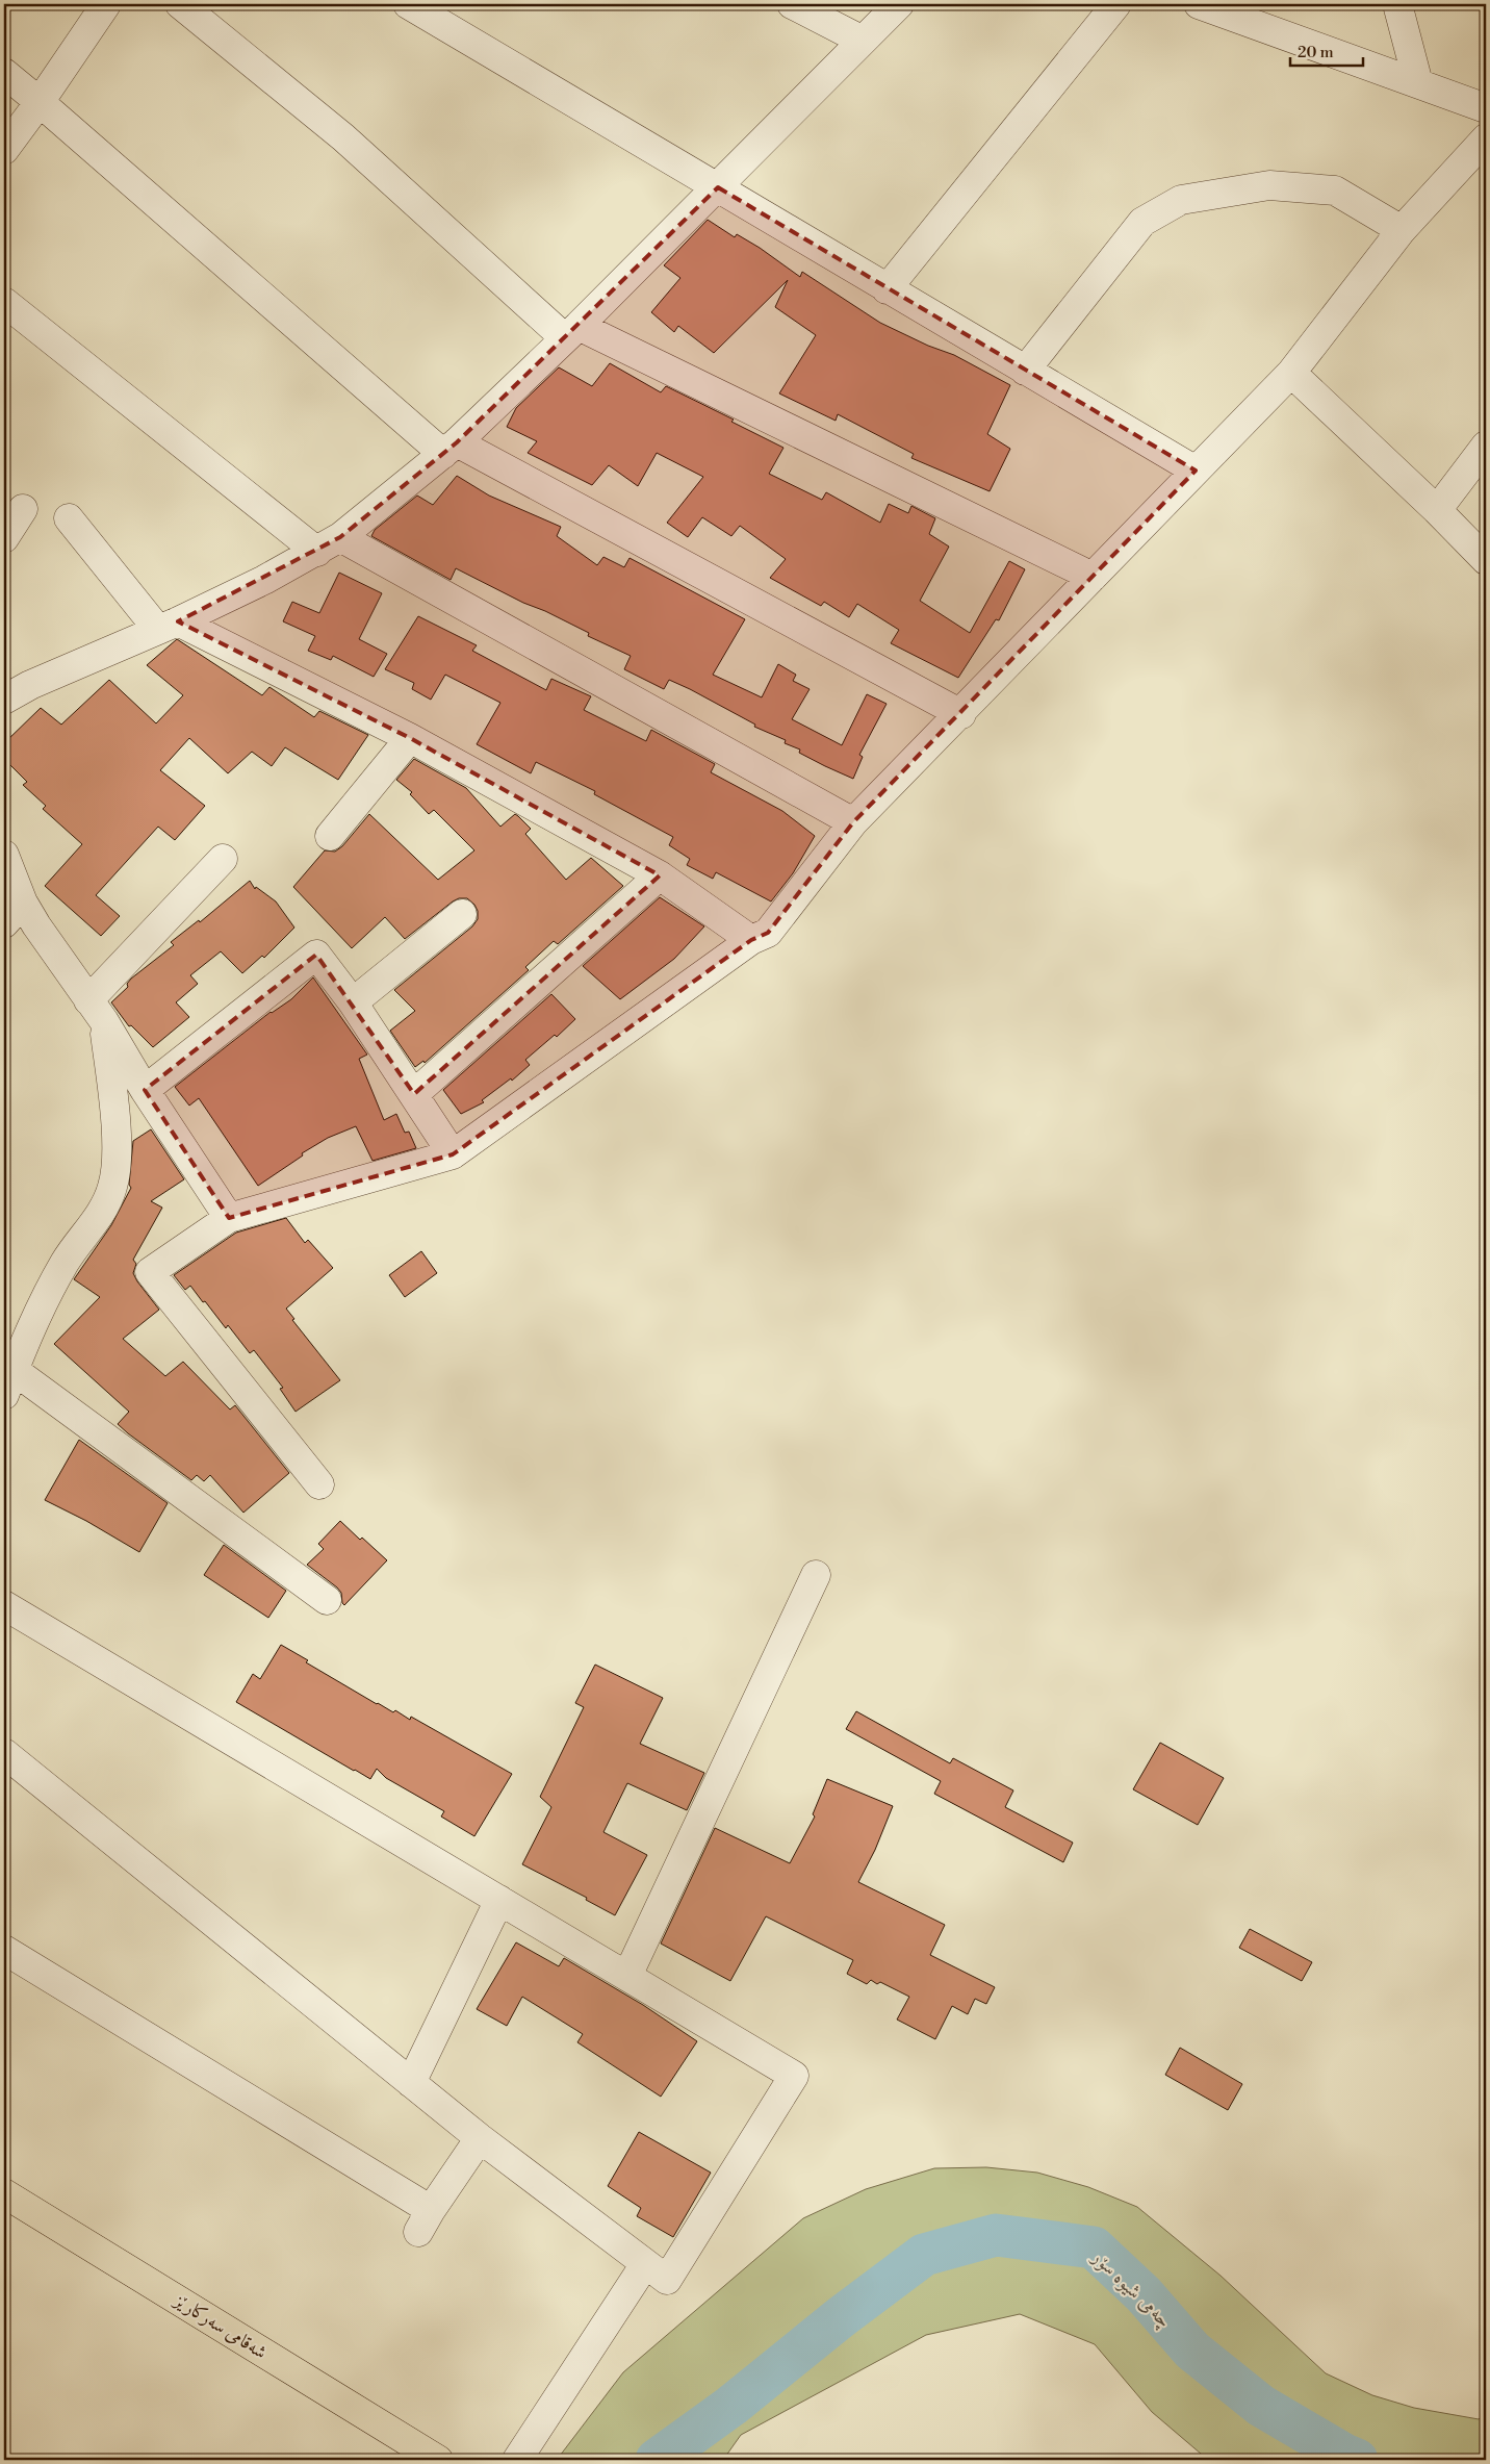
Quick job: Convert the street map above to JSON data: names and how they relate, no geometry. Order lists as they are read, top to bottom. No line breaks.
{"streets":{"main road":["شەقامی سەرکارێز"]},"water":["چەمی شیوە سۆر"],"scale_bar":"20 m"}
